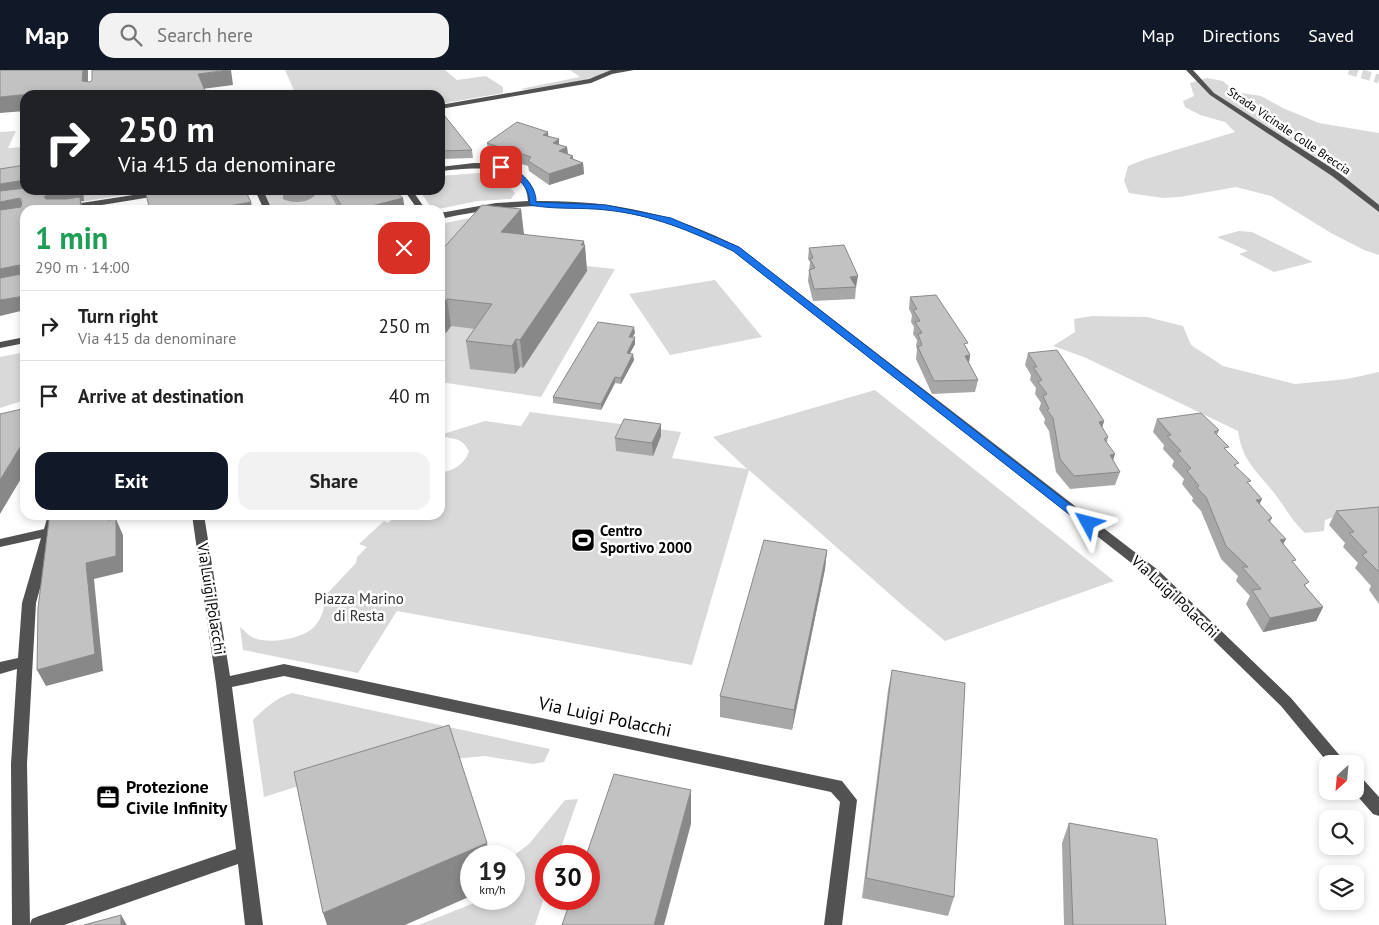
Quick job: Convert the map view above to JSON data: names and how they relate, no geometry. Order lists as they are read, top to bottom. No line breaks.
{"streets":{"street":["Strada Vicinale Colle Breccia","Via Luigi Polacchi"]},"parks":["Piazza Marino di Resta"],"places":{"sports":["Centro Sportivo 2000"],"office":["Protezione Civile Infinity"]},"north":"bottom left","page":{"header":"Map","search":"Search here","nav":["Map","Directions","Saved"],"turn":["250 m","Via 415 da denominare"],"heading":["1 min","290 m · 14:00"],"list":[{"name":"Turn right","note":"Via 415 da denominare","value":"250 m"},{"name":"Arrive at destination","value":"40 m"}],"buttons":["Exit","Share"],"speed":"19 km/h","limit":"30"}}
